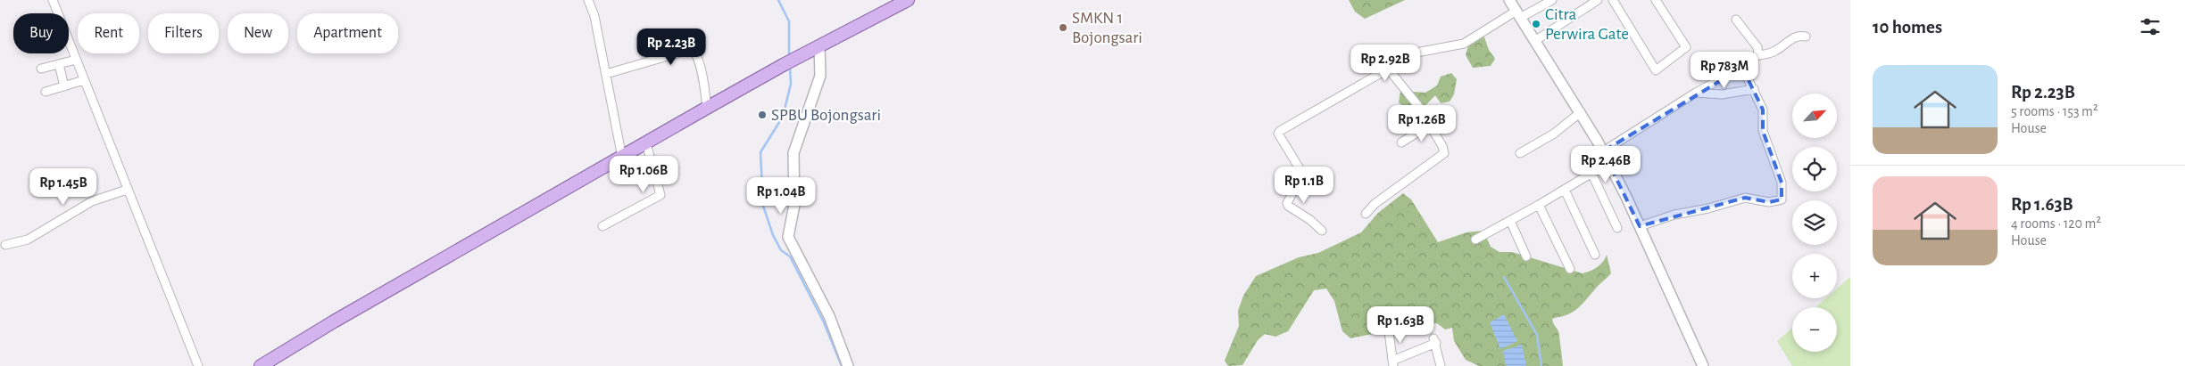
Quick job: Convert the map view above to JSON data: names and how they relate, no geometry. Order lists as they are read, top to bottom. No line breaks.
{"places":["Citra Perwira Gate","SMKN 1 Bojongsari","SPBU Bojongsari"],"north":"top right","page":{"heading":"10 homes","chip":["Buy","Rent","Filters","New","Apartment"],"price":["Rp 2.23B","Rp 2.92B","Rp 783M","Rp 1.26B","Rp 2.46B","Rp 1.06B","Rp 1.1B","Rp 1.45B","Rp 1.04B","Rp 1.63B"],"list":[{"name":"Rp 2.23B","note":"5 rooms · 153 m² · House"},{"name":"Rp 1.63B","note":"4 rooms · 120 m² · House"}],"map_buttons":["+","−"]}}
